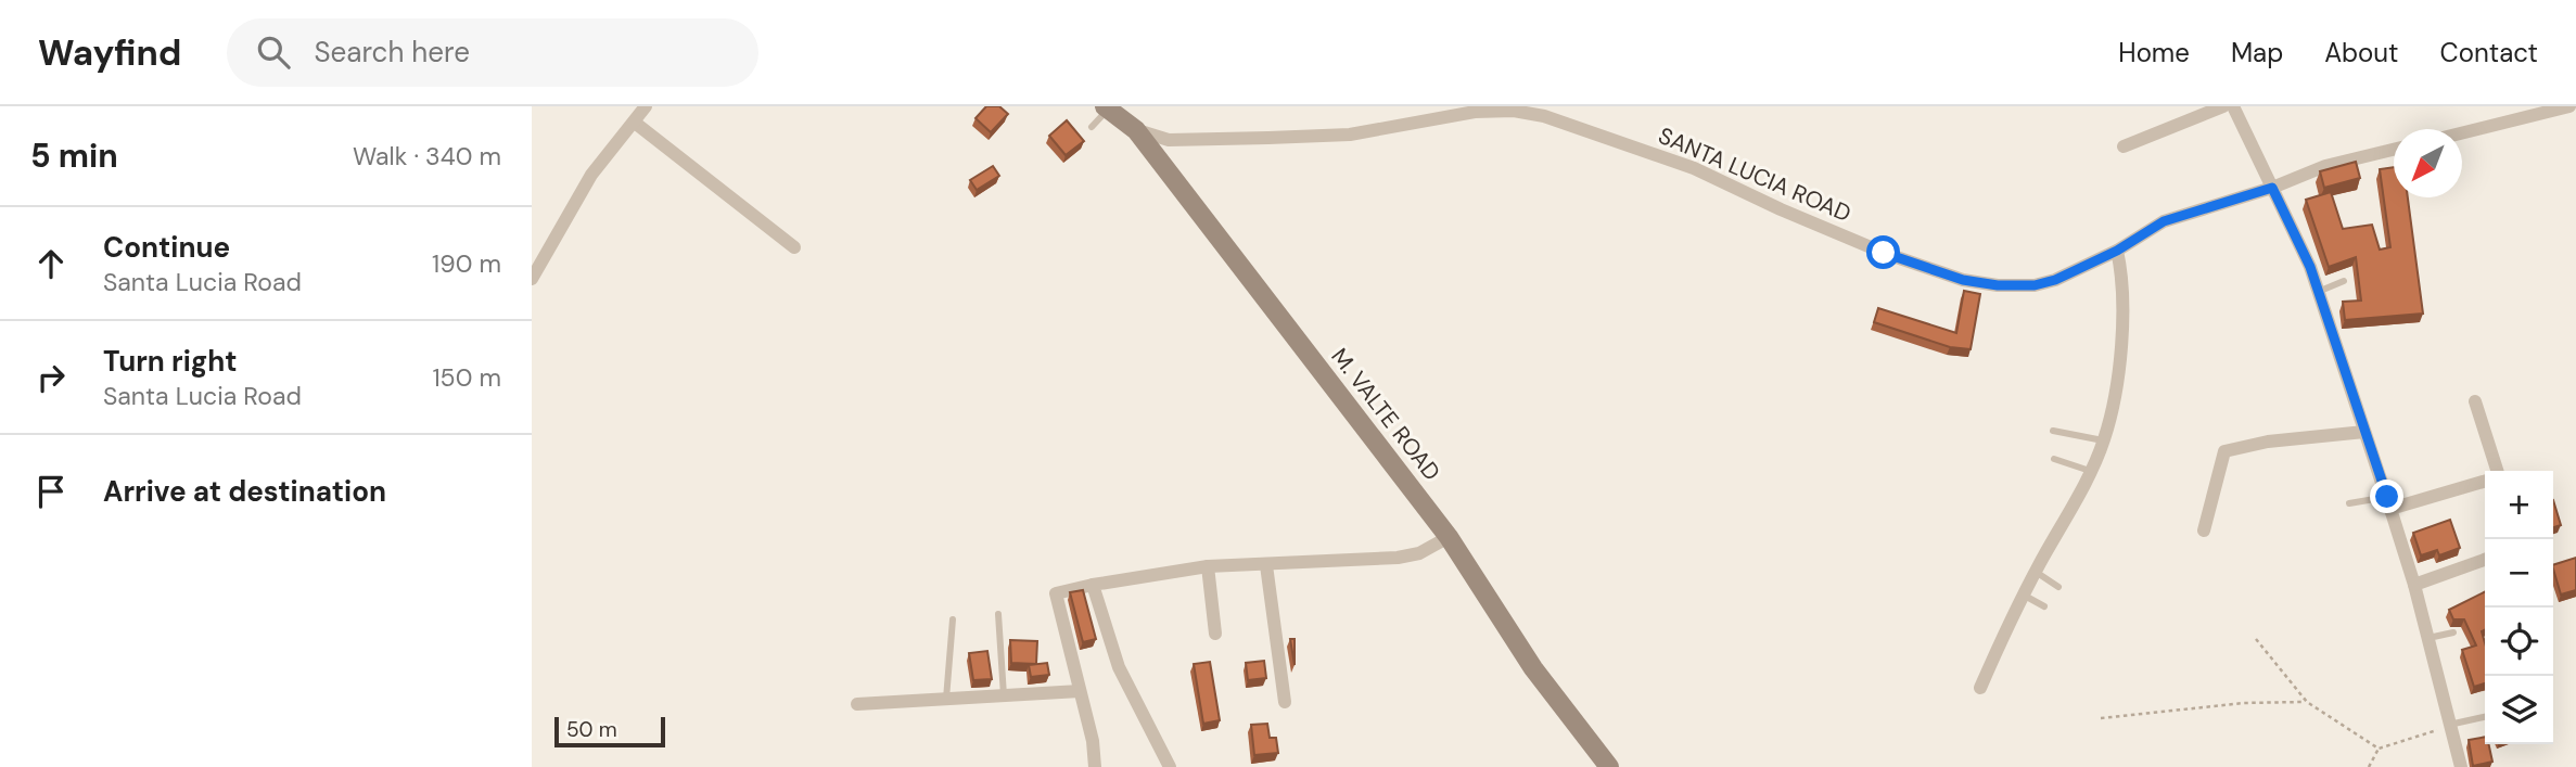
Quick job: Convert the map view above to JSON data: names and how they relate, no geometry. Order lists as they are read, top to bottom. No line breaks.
{"streets":{"main road":["M. VALTE ROAD"],"street":["SANTA LUCIA ROAD"]},"crossings":[["SANTA LUCIA ROAD","M. VALTE ROAD"]],"scale_bar":"50 m","north":"bottom left","page":{"header":"Wayfind","search":"Search here","nav":["Home","Map","About","Contact"],"heading":["5 min","Walk · 340 m"],"list":[["Continue","Santa Lucia Road","190 m"],["Turn right","Santa Lucia Road","150 m"],"Arrive at destination"],"map_buttons":["+","−"],"scale":"50 m"}}
